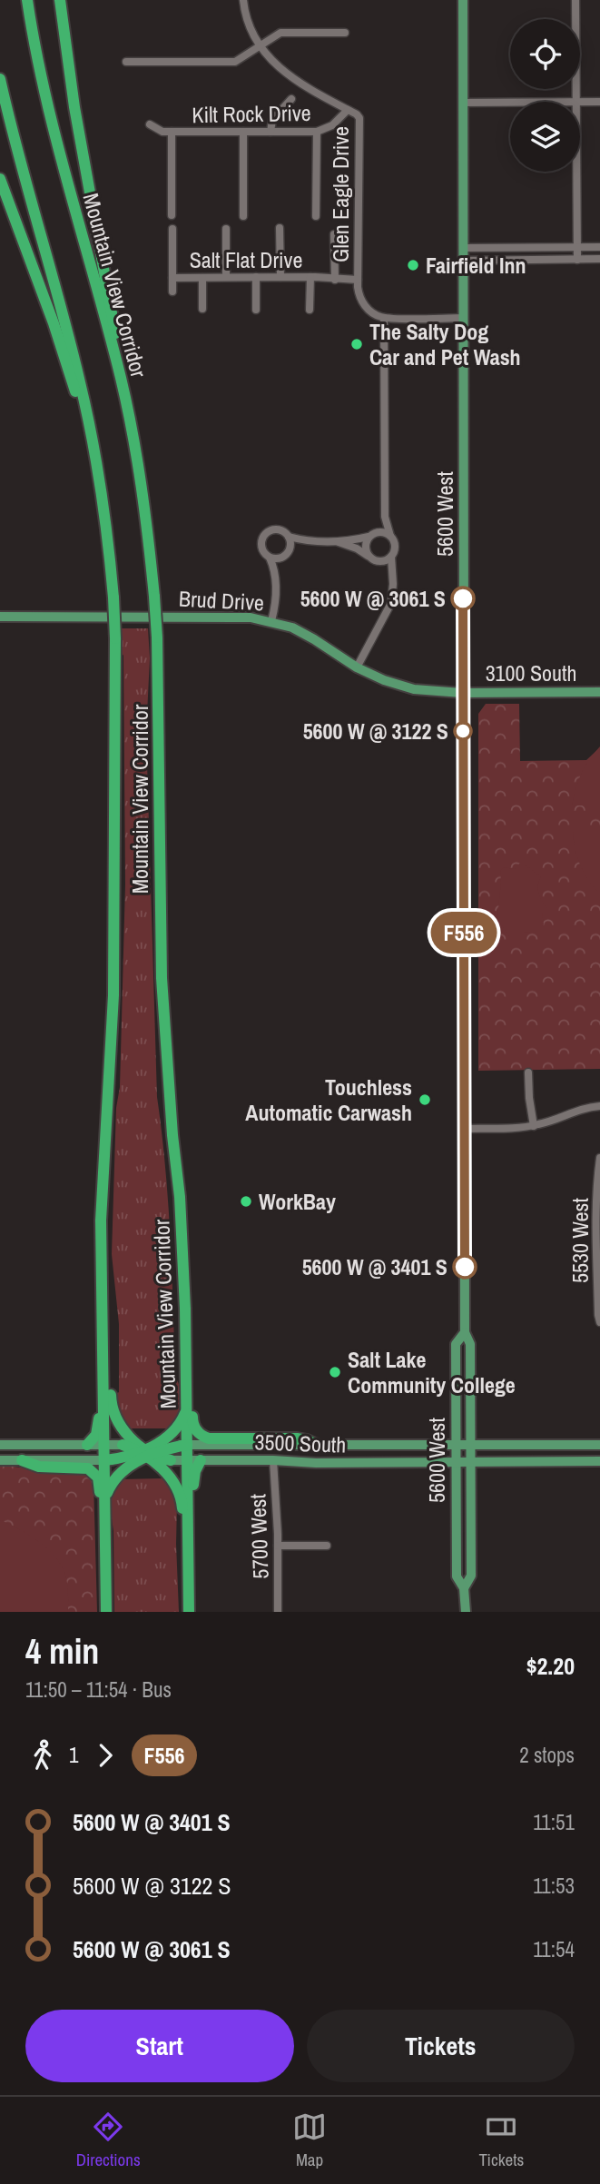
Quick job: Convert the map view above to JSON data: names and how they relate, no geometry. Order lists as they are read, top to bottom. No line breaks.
{"streets":{"highway":["Mountain View Corridor"],"main road":["5600 West","Brud Drive","3100 South","3500 South"],"street":["Kilt Rock Drive","Glen Eagle Drive","Salt Flat Drive","5530 West","5700 West"]},"crossings":[["Kilt Rock Drive","Glen Eagle Drive"],["Glen Eagle Drive","Salt Flat Drive"],["Mountain View Corridor","3500 South"],["5600 West","Brud Drive"],["5600 West","3100 South"],["5600 West","3500 South"],["Brud Drive","3100 South"],["3500 South","5700 West"]],"places":["Fairfield Inn","The Salty Dog Car and Pet Wash","5600 W @ 3061 S","5600 W @ 3122 S","Touchless Automatic Carwash","WorkBay","5600 W @ 3401 S","Salt Lake Community College"],"lines":["bus line F556"],"page":{"on_map":"F556","heading":["4 min","11:50 – 11:54 · Bus","$2.20"],"legs":["1","F556","2 stops"],"list":[{"name":"5600 W @ 3401 S","value":"11:51"},{"name":"5600 W @ 3122 S","value":"11:53"},{"name":"5600 W @ 3061 S","value":"11:54"}],"buttons":["Start","Tickets"],"tabs":["Directions","Map","Tickets"]}}
